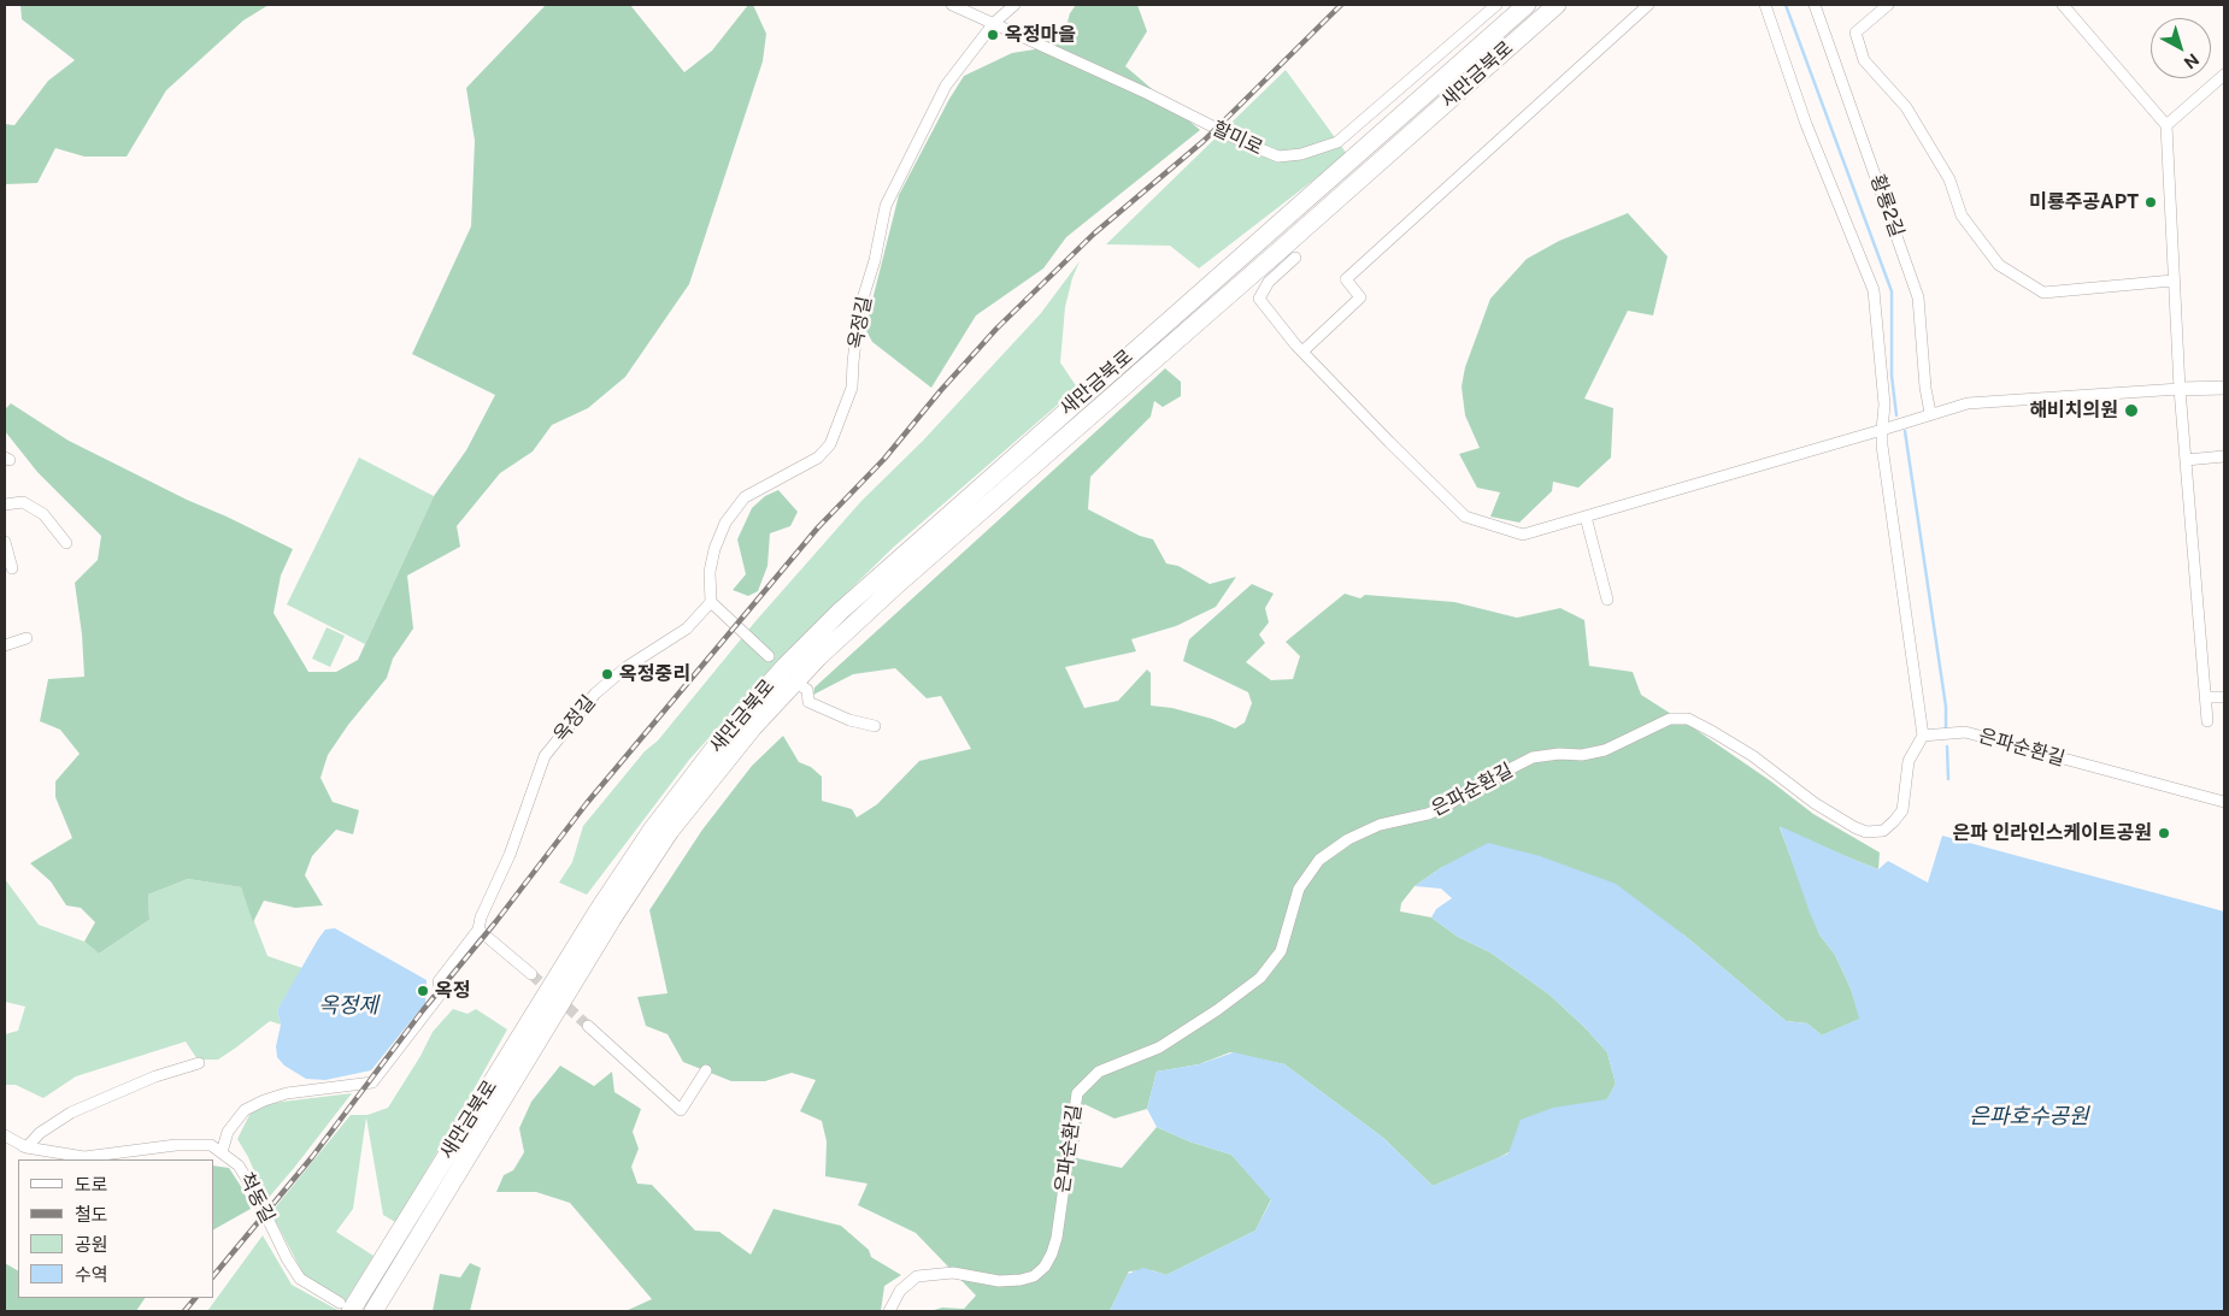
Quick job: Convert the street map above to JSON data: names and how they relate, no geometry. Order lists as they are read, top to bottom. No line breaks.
{"streets":{"highway":["새만금북로"],"street":["할미로","황룡2길","옥정길","은파순환길","척동길"]},"crossings":[["새만금북로","척동길"],["할미로","옥정길"],["옥정길","척동길"]],"water":["옥정제","은파호수공원"],"places":["옥정마을","미룡주공APT","해비치의원","옥정중리","은파 인라인스케이트공원","옥정"],"legend":["도로","철도","공원","수역"],"north":"bottom right"}
